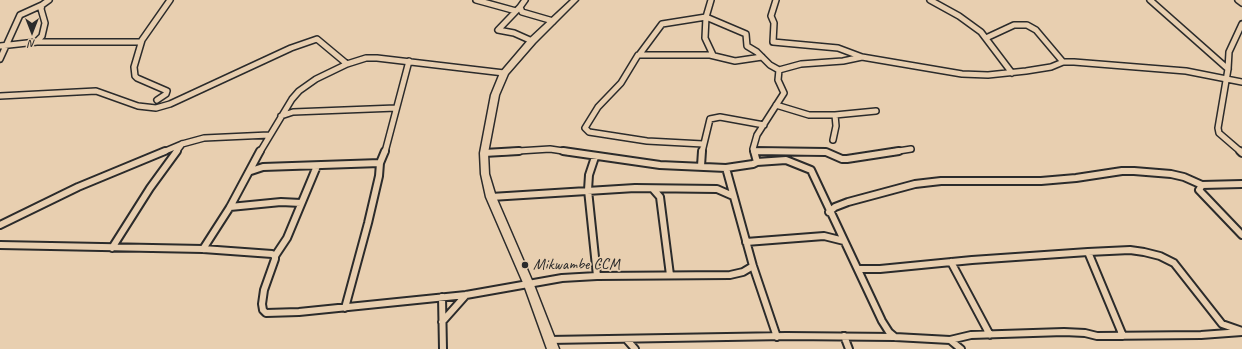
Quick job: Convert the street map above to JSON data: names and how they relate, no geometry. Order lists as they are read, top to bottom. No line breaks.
{"places":["Mikwambe CCM"],"north":"bottom"}
